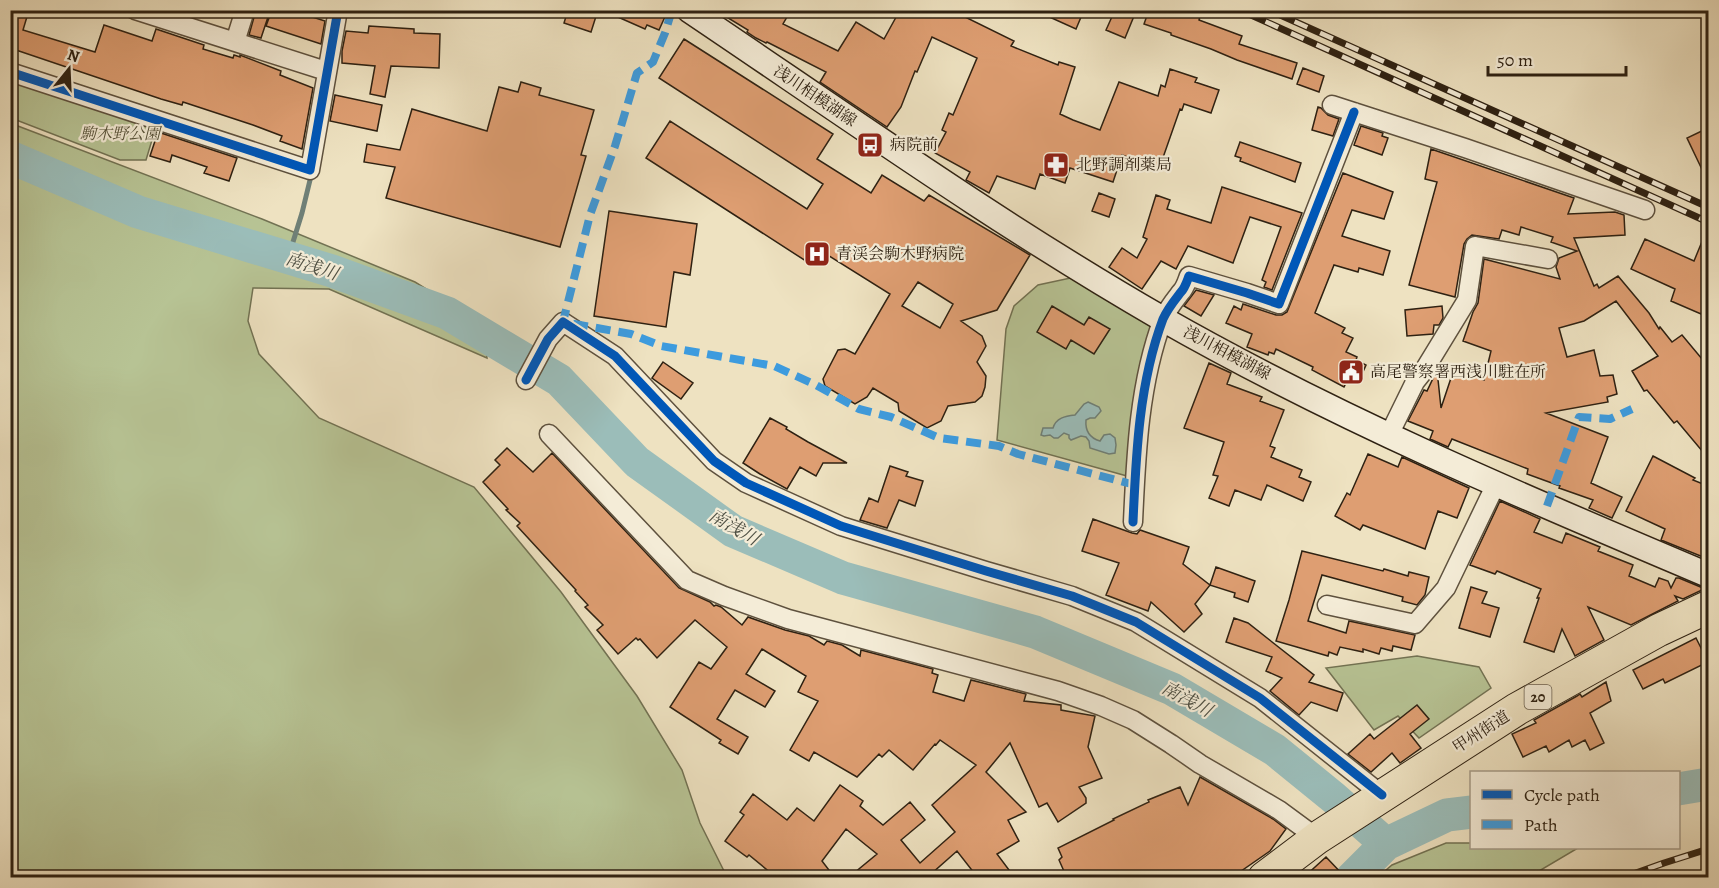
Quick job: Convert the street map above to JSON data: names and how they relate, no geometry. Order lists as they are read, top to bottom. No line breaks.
{"streets":{"highway":["20","甲州街道"],"main road":["浅川相模湖線"]},"water":["南浅川"],"parks":["駒木野公園"],"places":{"bus stop":["病院前"],"pharmacy":["北野調剤薬局"],"hospital":["青渓会駒木野病院"],"public building":["高尾警察署西浅川駐在所"]},"legend":["Cycle path","Path"],"scale_bar":"50 m","north":"top"}
